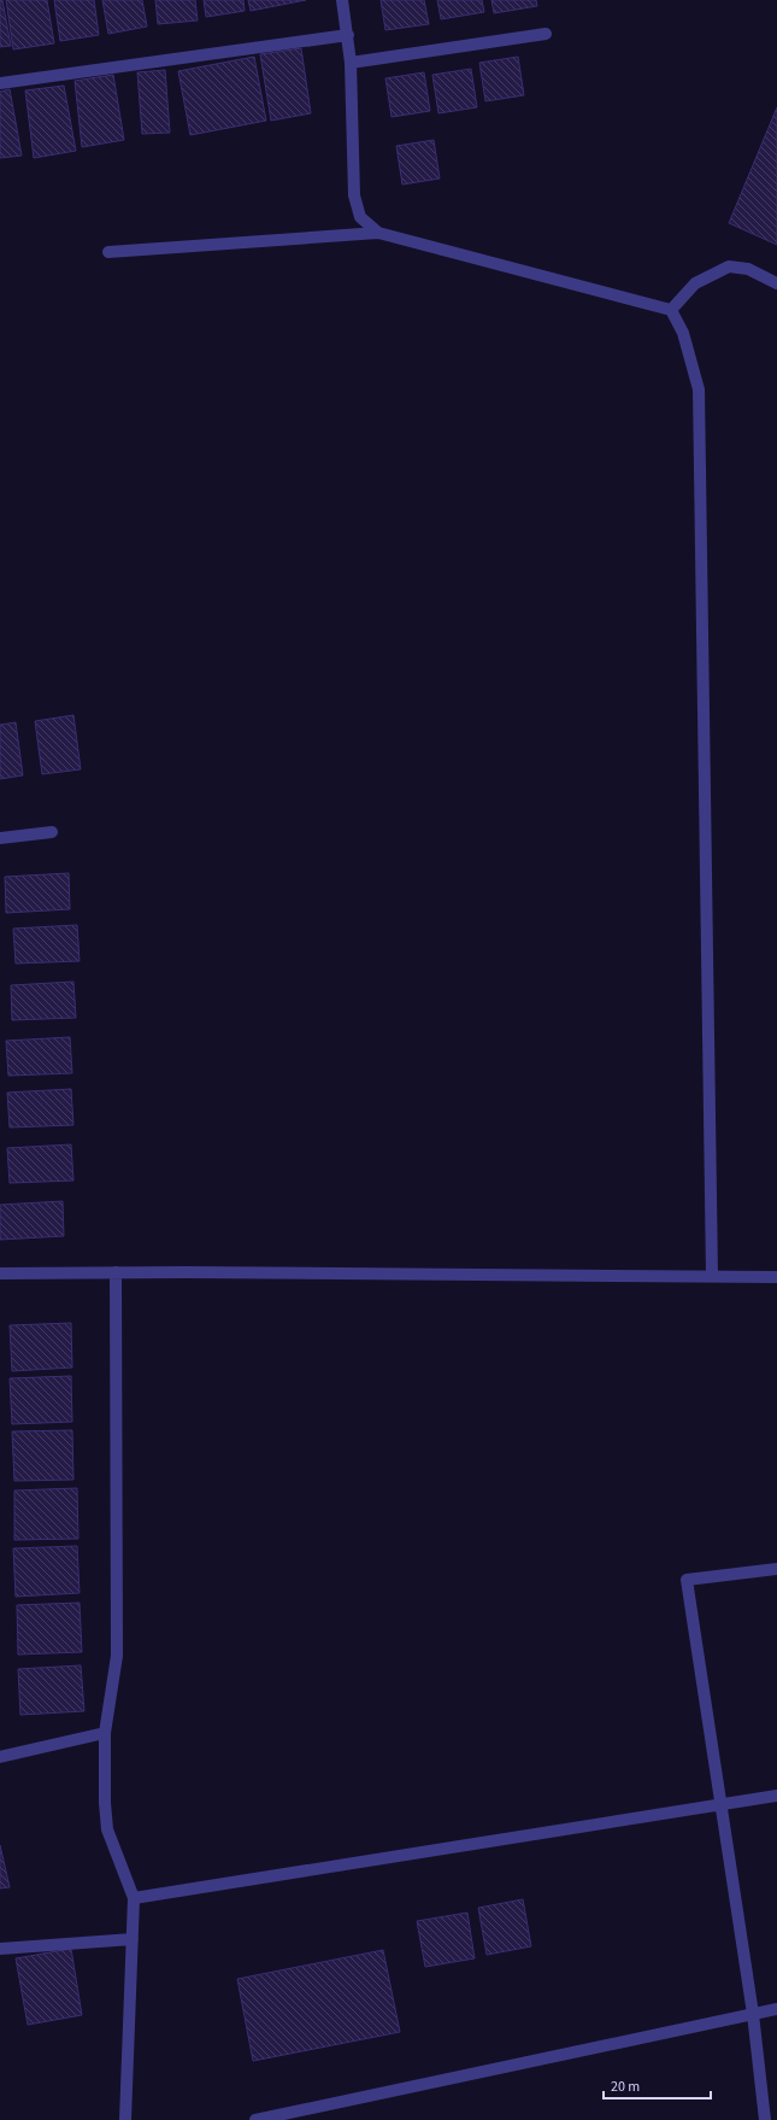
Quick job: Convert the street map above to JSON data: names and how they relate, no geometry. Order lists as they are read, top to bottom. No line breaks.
{"scale_bar":"20 m"}
